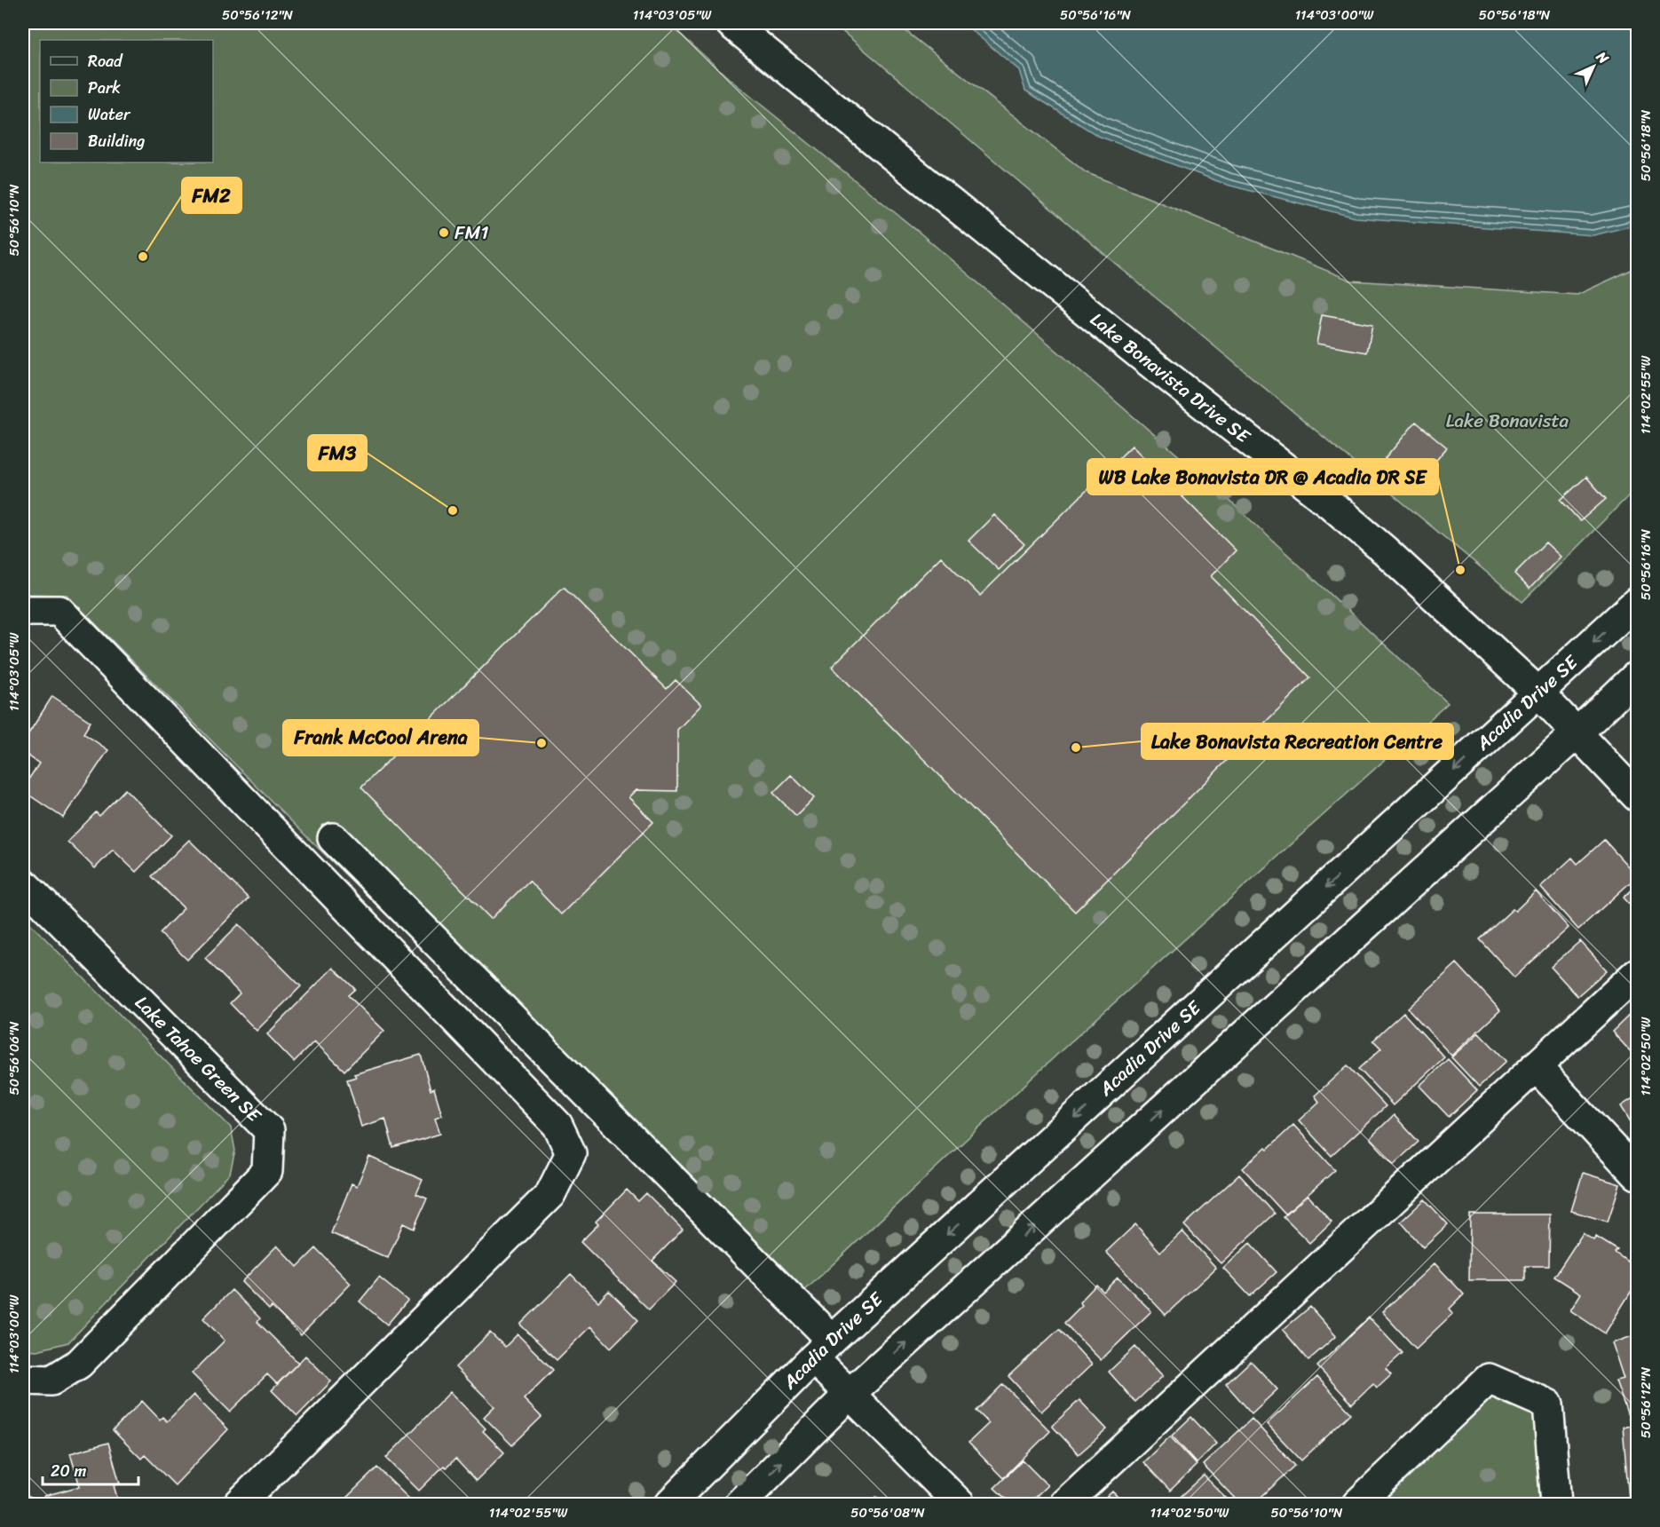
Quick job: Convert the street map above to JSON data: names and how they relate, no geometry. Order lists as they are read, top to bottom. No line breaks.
{"streets":{"street":["Lake Bonavista Drive SE","Acadia Drive SE","Lake Tahoe Green SE"]},"crossings":[["Lake Bonavista Drive SE","Acadia Drive SE"]],"parks":["Lake Bonavista"],"places":["FM1","FM2","FM3","WB Lake Bonavista DR @ Acadia DR SE","Frank McCool Arena","Lake Bonavista Recreation Centre"],"legend":["Road","Park","Water","Building"],"scale_bar":"20 m","north":"top right","coordinates":["50°56'12\"N","114°03'05\"W","50°56'16\"N","114°03'00\"W","50°56'18\"N","50°56'10\"N","114°02'55\"W","114°02'50\"W","50°56'06\"N","50°56'08\"N"]}
